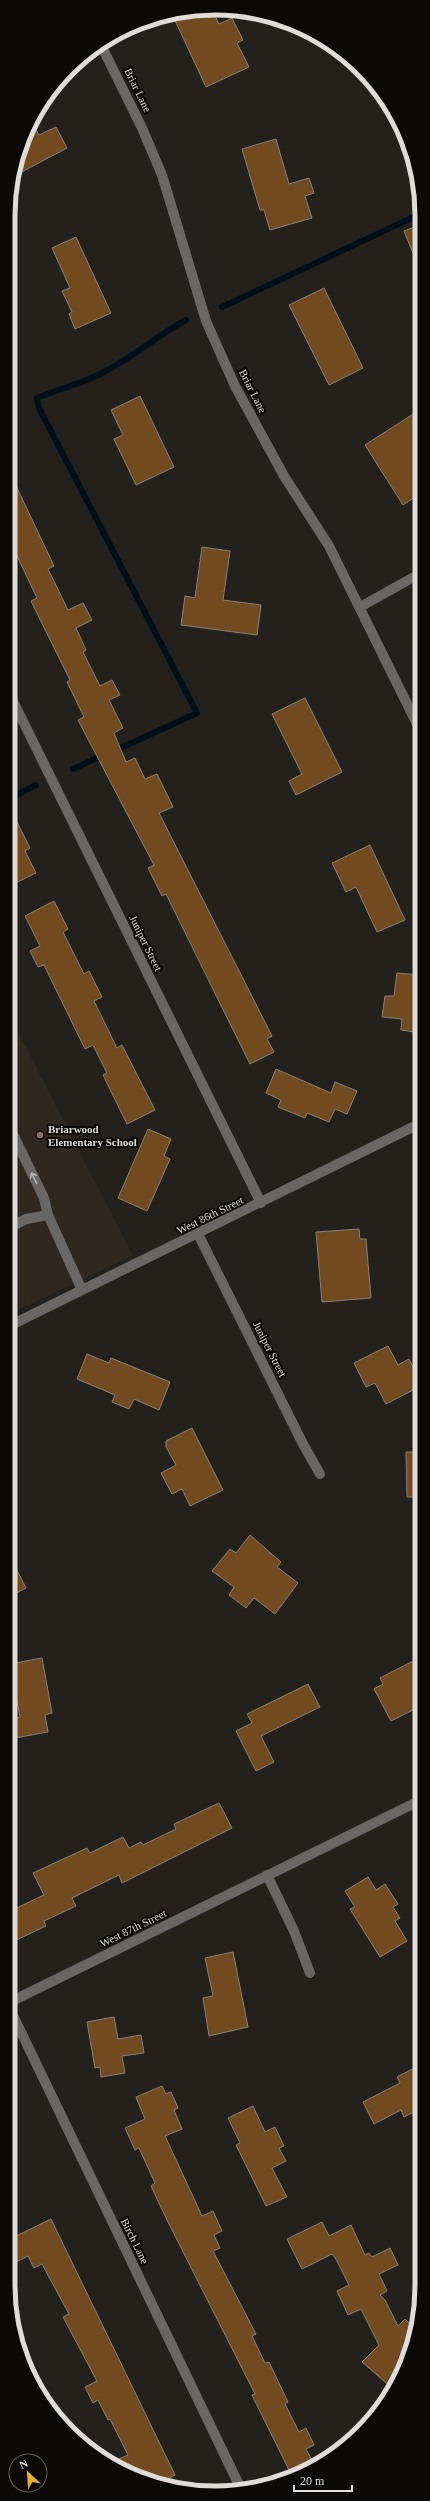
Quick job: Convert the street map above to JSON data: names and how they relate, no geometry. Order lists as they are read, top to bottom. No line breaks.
{"streets":{"street":["Briar Lane","Juniper Street","West 86th Street","West 87th Street","Birch Lane"]},"crossings":[["Juniper Street","West 86th Street"]],"places":["Briarwood Elementary School"],"scale_bar":"20 m","north":"top left"}
